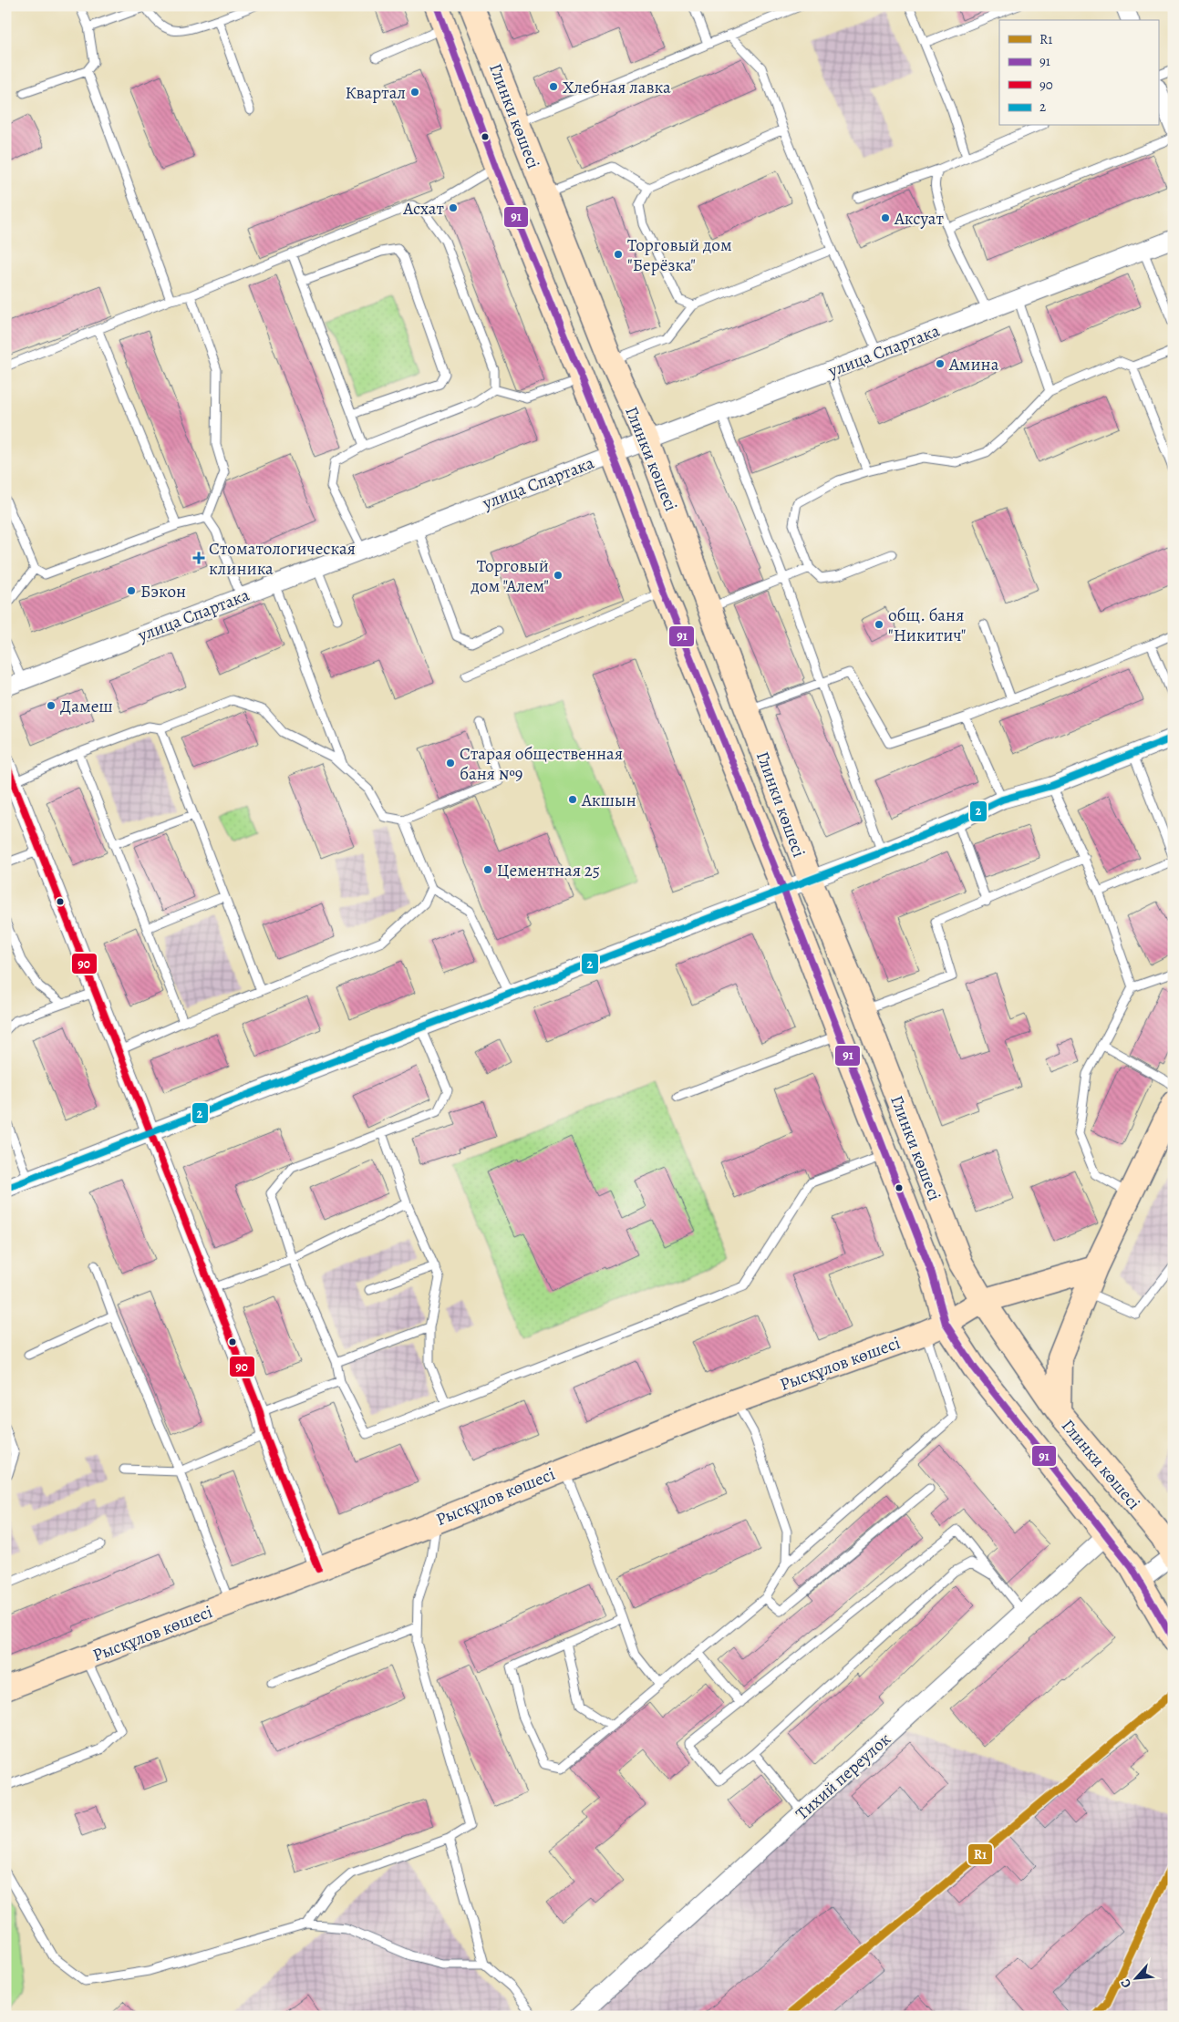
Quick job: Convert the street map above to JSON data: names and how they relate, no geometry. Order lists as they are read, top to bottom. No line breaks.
{"streets":{"main road":["Глинки көшесі","Рысқұлов көшесі"],"street":["улица Спартака","Тихий переулок"]},"crossings":[["Глинки көшесі","улица Спартака"],["Глинки көшесі","Рысқұлов көшесі"],["Глинки көшесі","Тихий переулок"]],"places":{"other":["Хлебная лавка","Квартал","Асхат","Аксуат","Торговый дом \"Берёзка\"","Амина","Торговый дом \"Алем\"","Бэкон","общ. баня \"Никитич\"","Дамеш","Старая общественная баня №9","Акшын","Цементная 25"],"health":["Стоматологическая клиника"]},"lines":["transit line 91","transit line 2","transit line 90","transit line R1"],"legend":["R1","91","90","2"],"north":"bottom left"}
